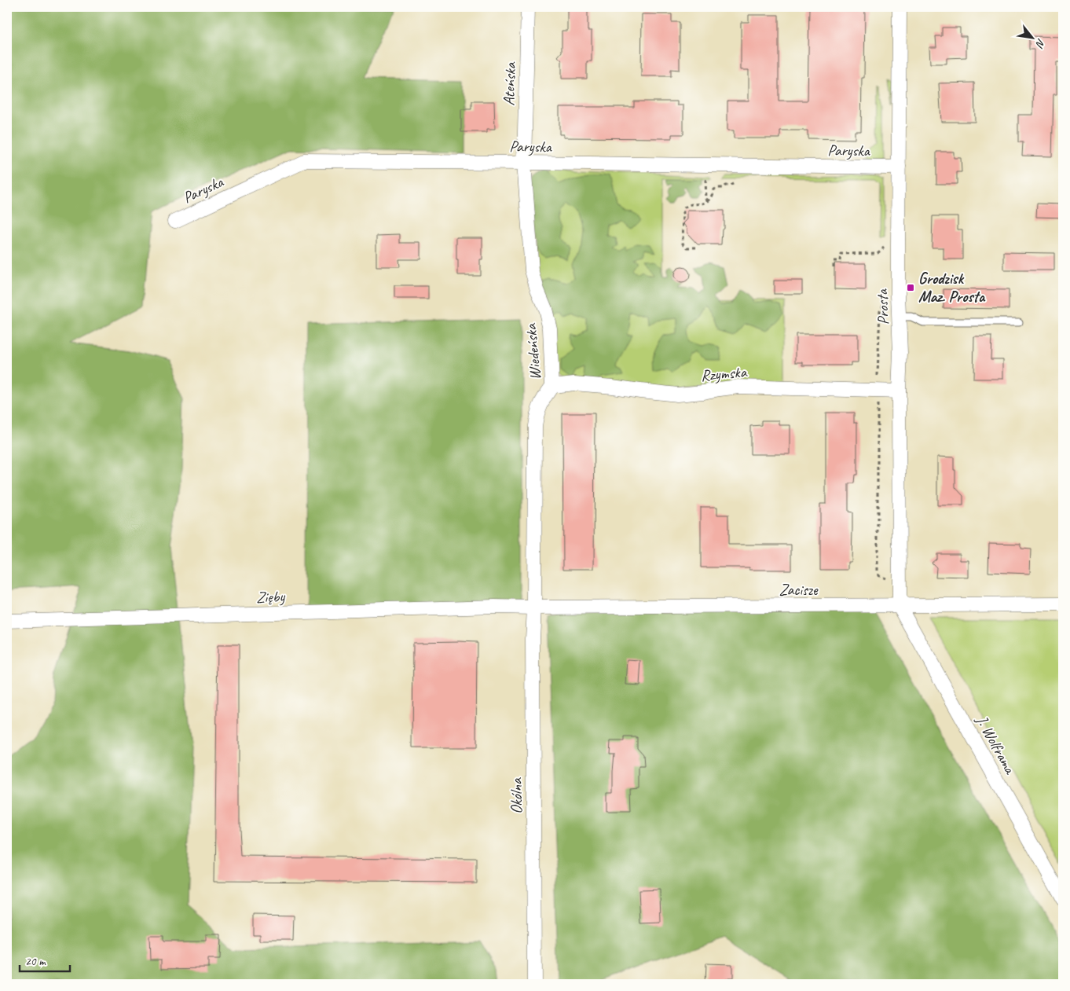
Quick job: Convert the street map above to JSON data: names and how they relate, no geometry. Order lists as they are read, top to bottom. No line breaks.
{"streets":{"street":["Ateńska","Paryska","Prosta","Wiedeńska","Rzymska","Zacisze","Zięby","J. Wolframa","Okólna"]},"crossings":[["Ateńska","Paryska"],["Ateńska","Wiedeńska"],["Paryska","Prosta"],["Paryska","Wiedeńska"],["Prosta","Rzymska"],["Prosta","Zacisze"],["Prosta","J. Wolframa"],["Wiedeńska","Rzymska"],["Wiedeńska","Zacisze"],["Wiedeńska","Zięby"],["Wiedeńska","Okólna"],["Zacisze","Zięby"],["Zacisze","J. Wolframa"],["Zacisze","Okólna"],["Zięby","Okólna"]],"places":{"transit":["Grodzisk Maz. Prosta"]},"scale_bar":"20 m","north":"bottom right"}
